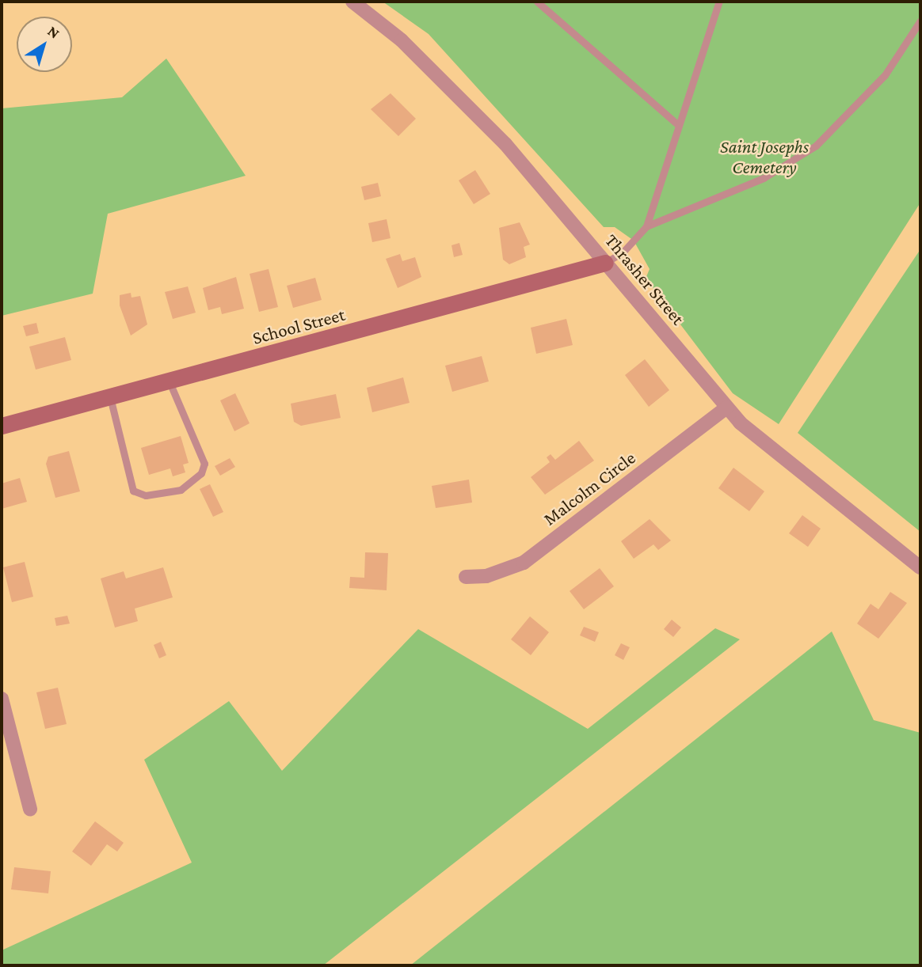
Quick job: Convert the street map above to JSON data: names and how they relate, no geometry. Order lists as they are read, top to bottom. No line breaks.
{"streets":{"street":["Thrasher Street","School Street","Malcolm Circle"]},"crossings":[["Thrasher Street","School Street"],["Thrasher Street","Malcolm Circle"]],"parks":["Saint Josephs Cemetery"],"north":"top right"}
